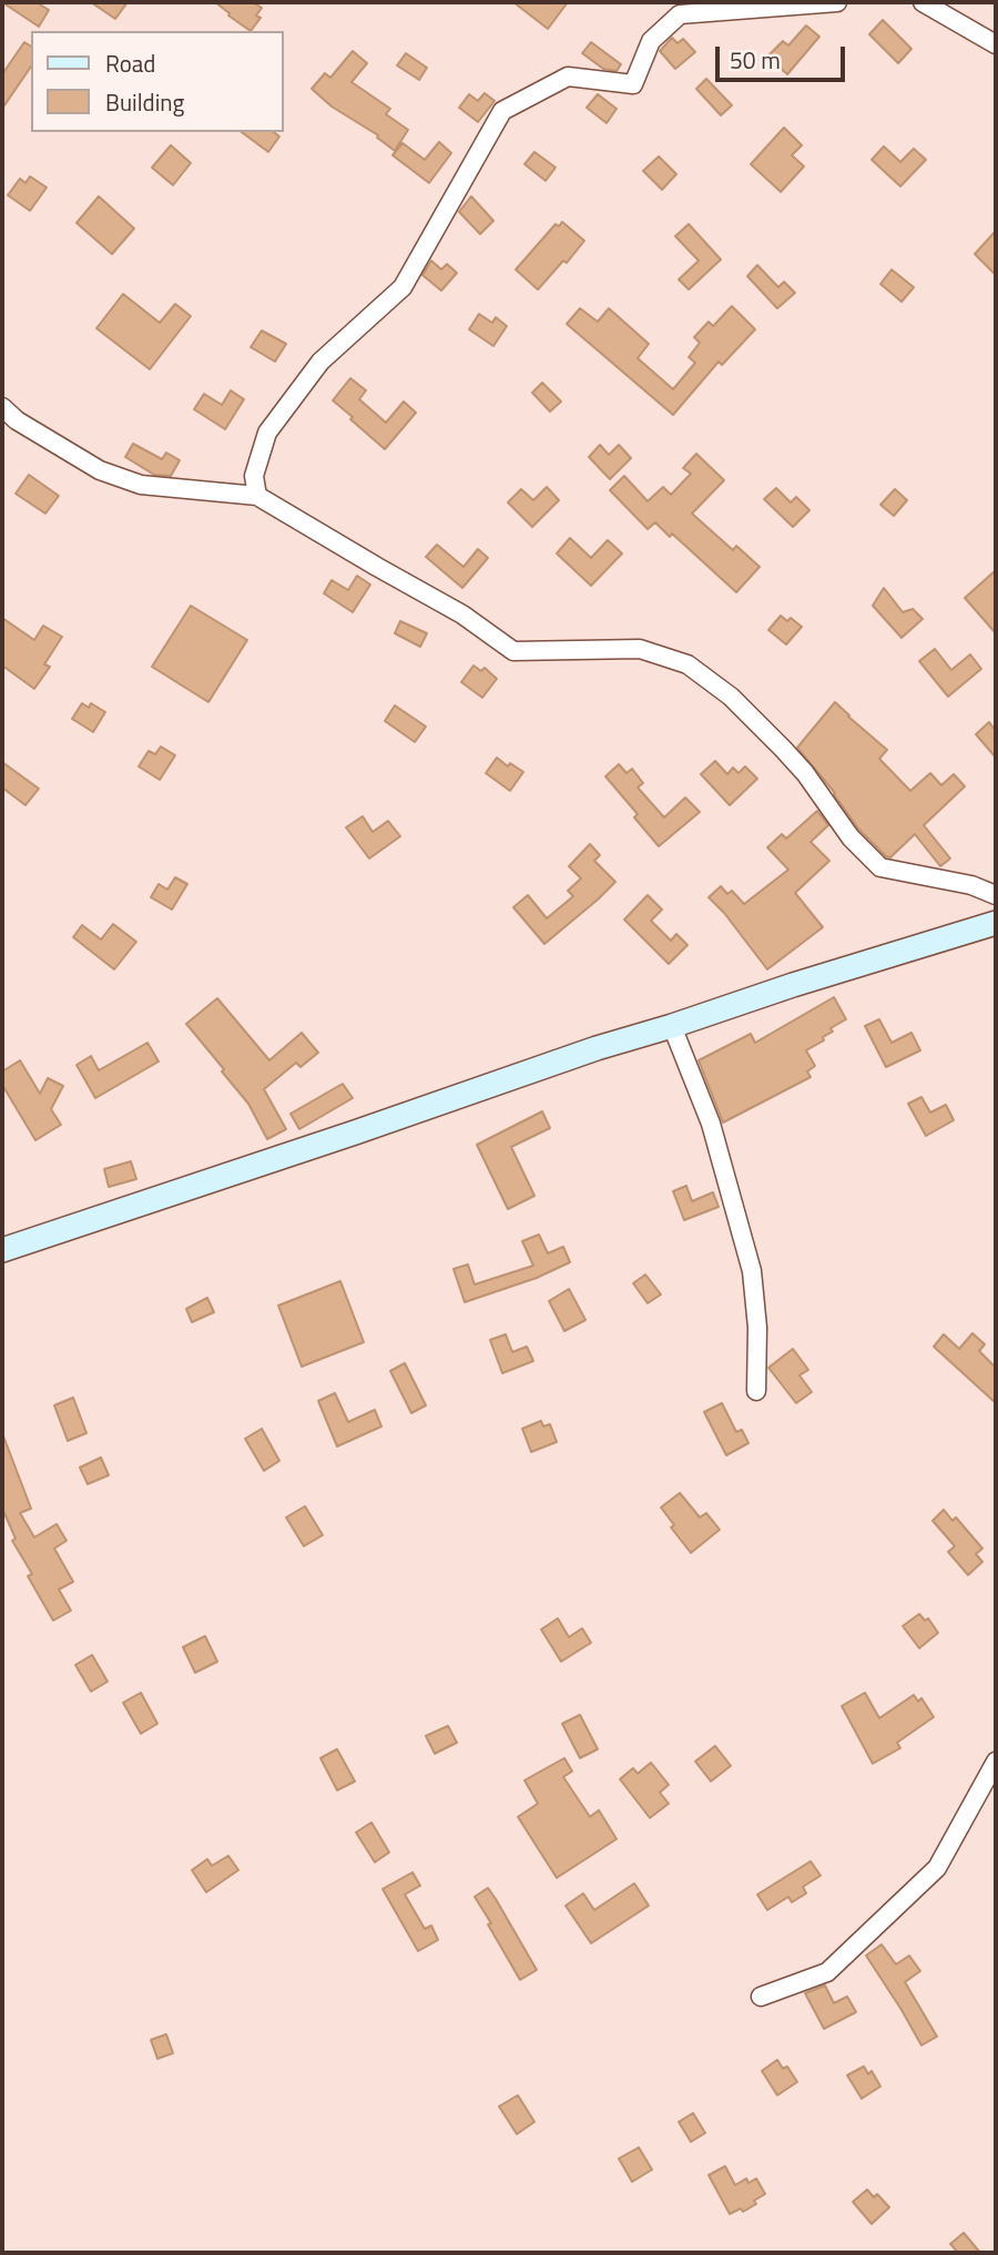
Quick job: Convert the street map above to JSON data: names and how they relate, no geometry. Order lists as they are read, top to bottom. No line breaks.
{"legend":["Road","Building"],"scale_bar":"50 m"}
